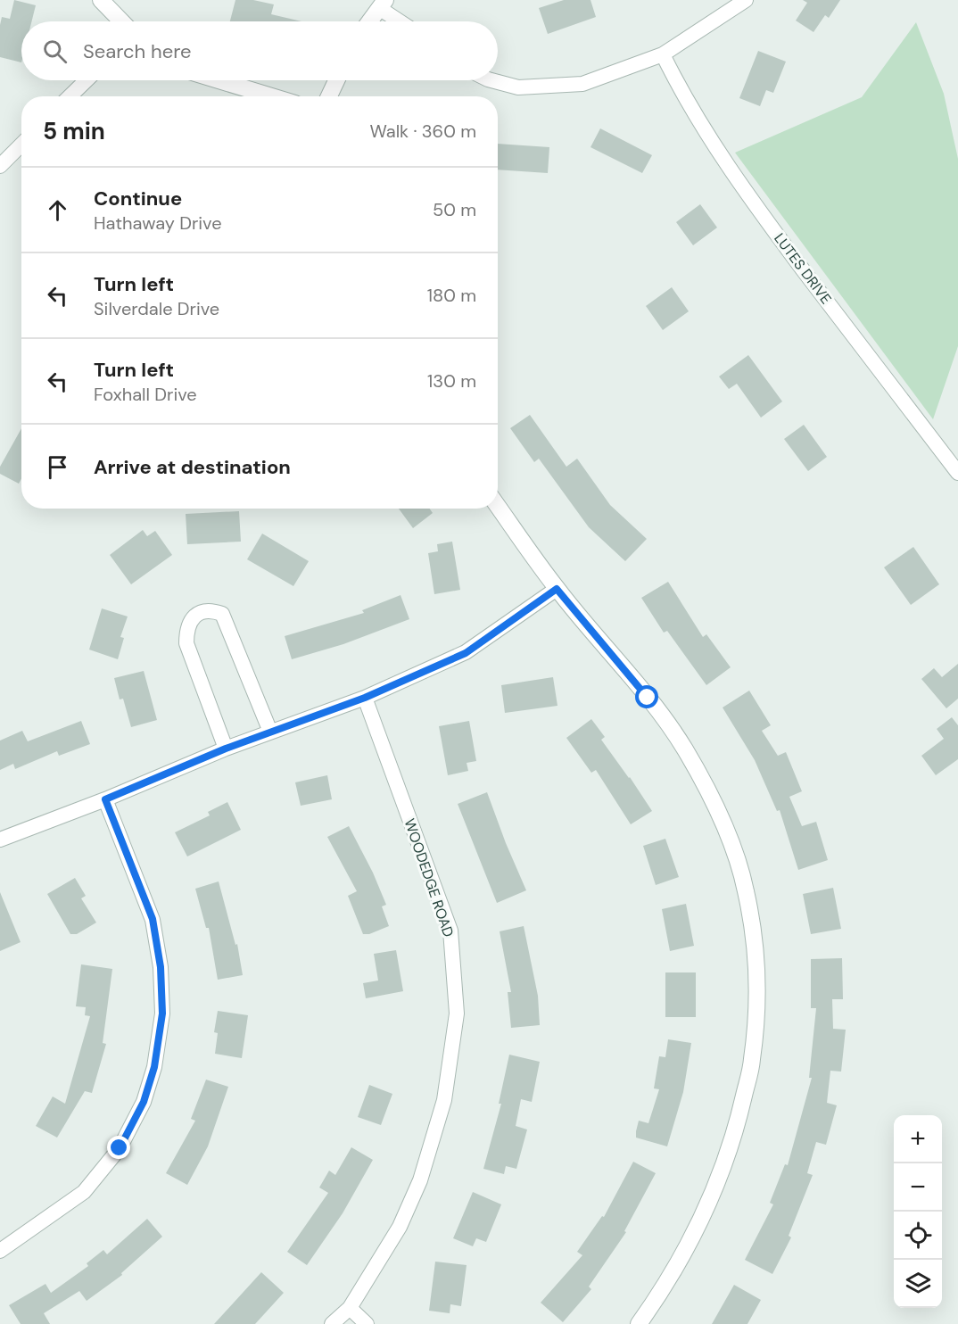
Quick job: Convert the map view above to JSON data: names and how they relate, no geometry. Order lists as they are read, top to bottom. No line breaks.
{"streets":{"street":["LUTES DRIVE","WOODEDGE ROAD"]},"page":{"search":"Search here","heading":["5 min","Walk · 360 m"],"list":[["Continue","Hathaway Drive","50 m"],["Turn left","Silverdale Drive","180 m"],["Turn left","Foxhall Drive","130 m"],"Arrive at destination"],"map_buttons":["+","−"]}}
